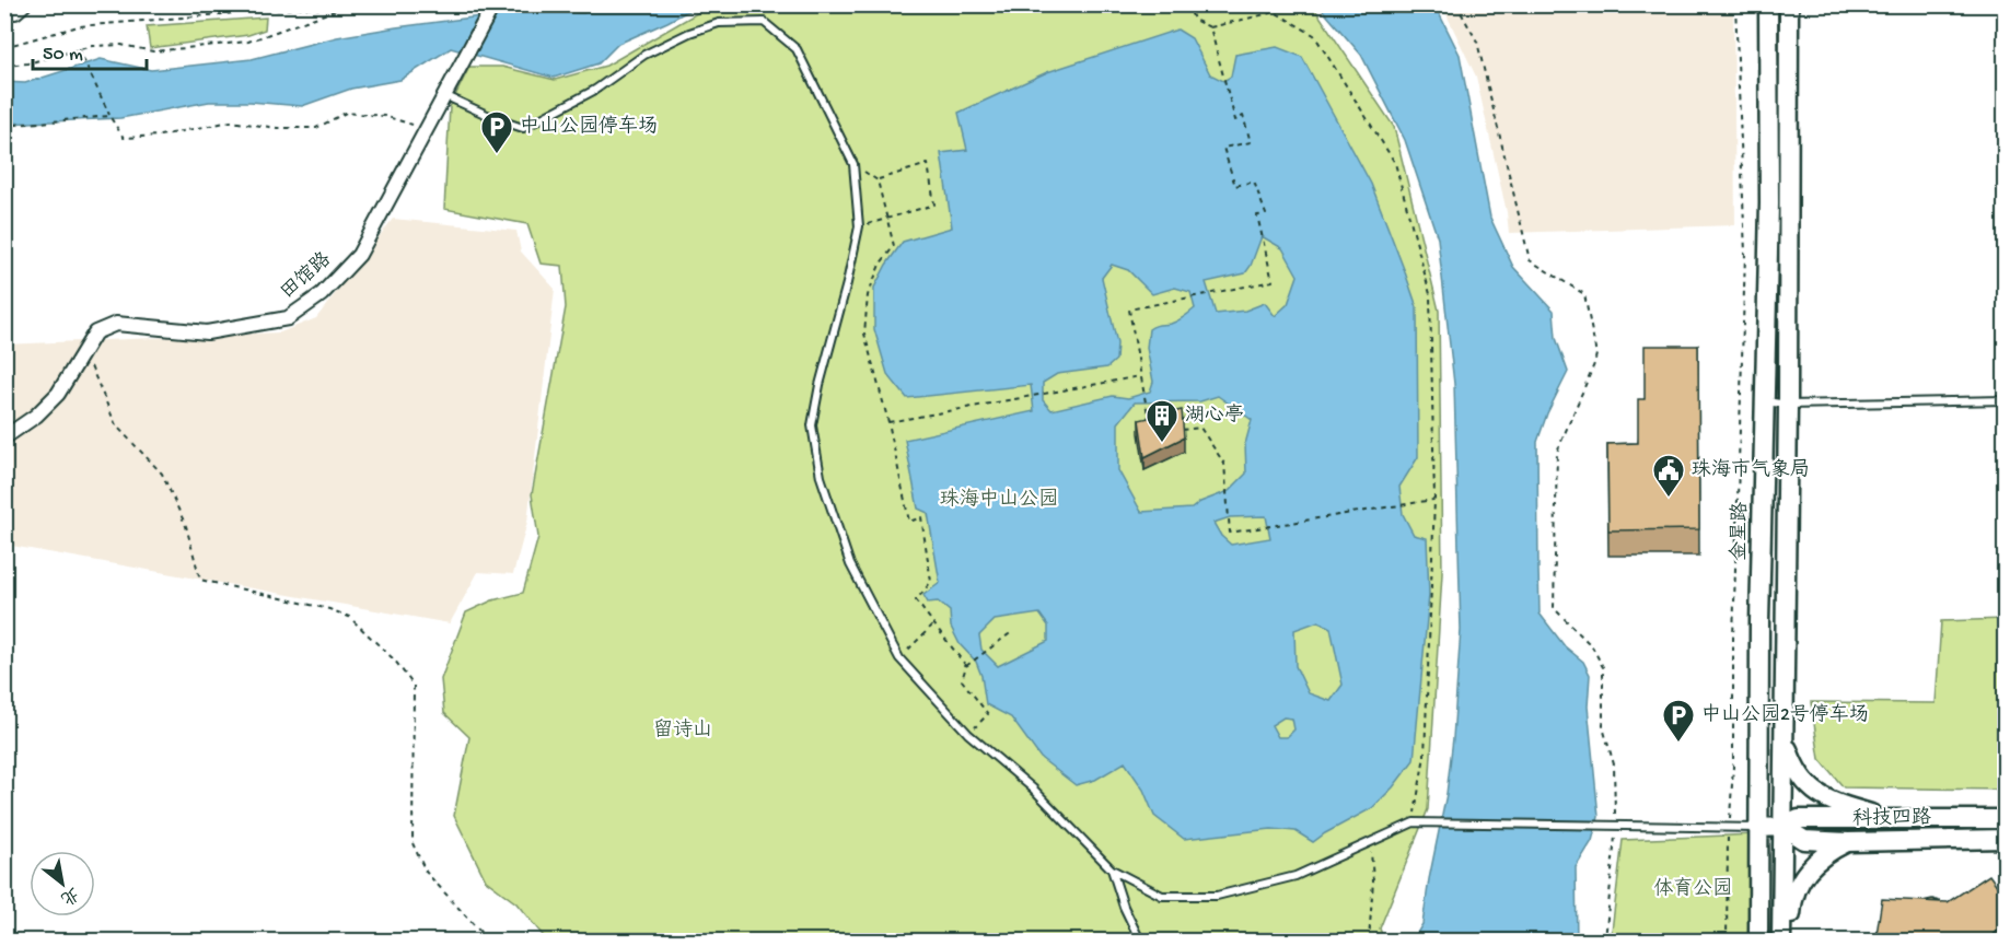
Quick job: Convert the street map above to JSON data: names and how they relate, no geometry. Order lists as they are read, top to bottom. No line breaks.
{"streets":{"street":["田馆路","金星路","科技四路"]},"crossings":[["金星路","科技四路"]],"parks":["珠海中山公园","留诗山","体育公园"],"places":{"parking":["中山公园停车场","中山公园2号停车场"],"building":["湖心亭"],"public building":["珠海市气象局"]},"scale_bar":"50 m","north":"bottom right"}
